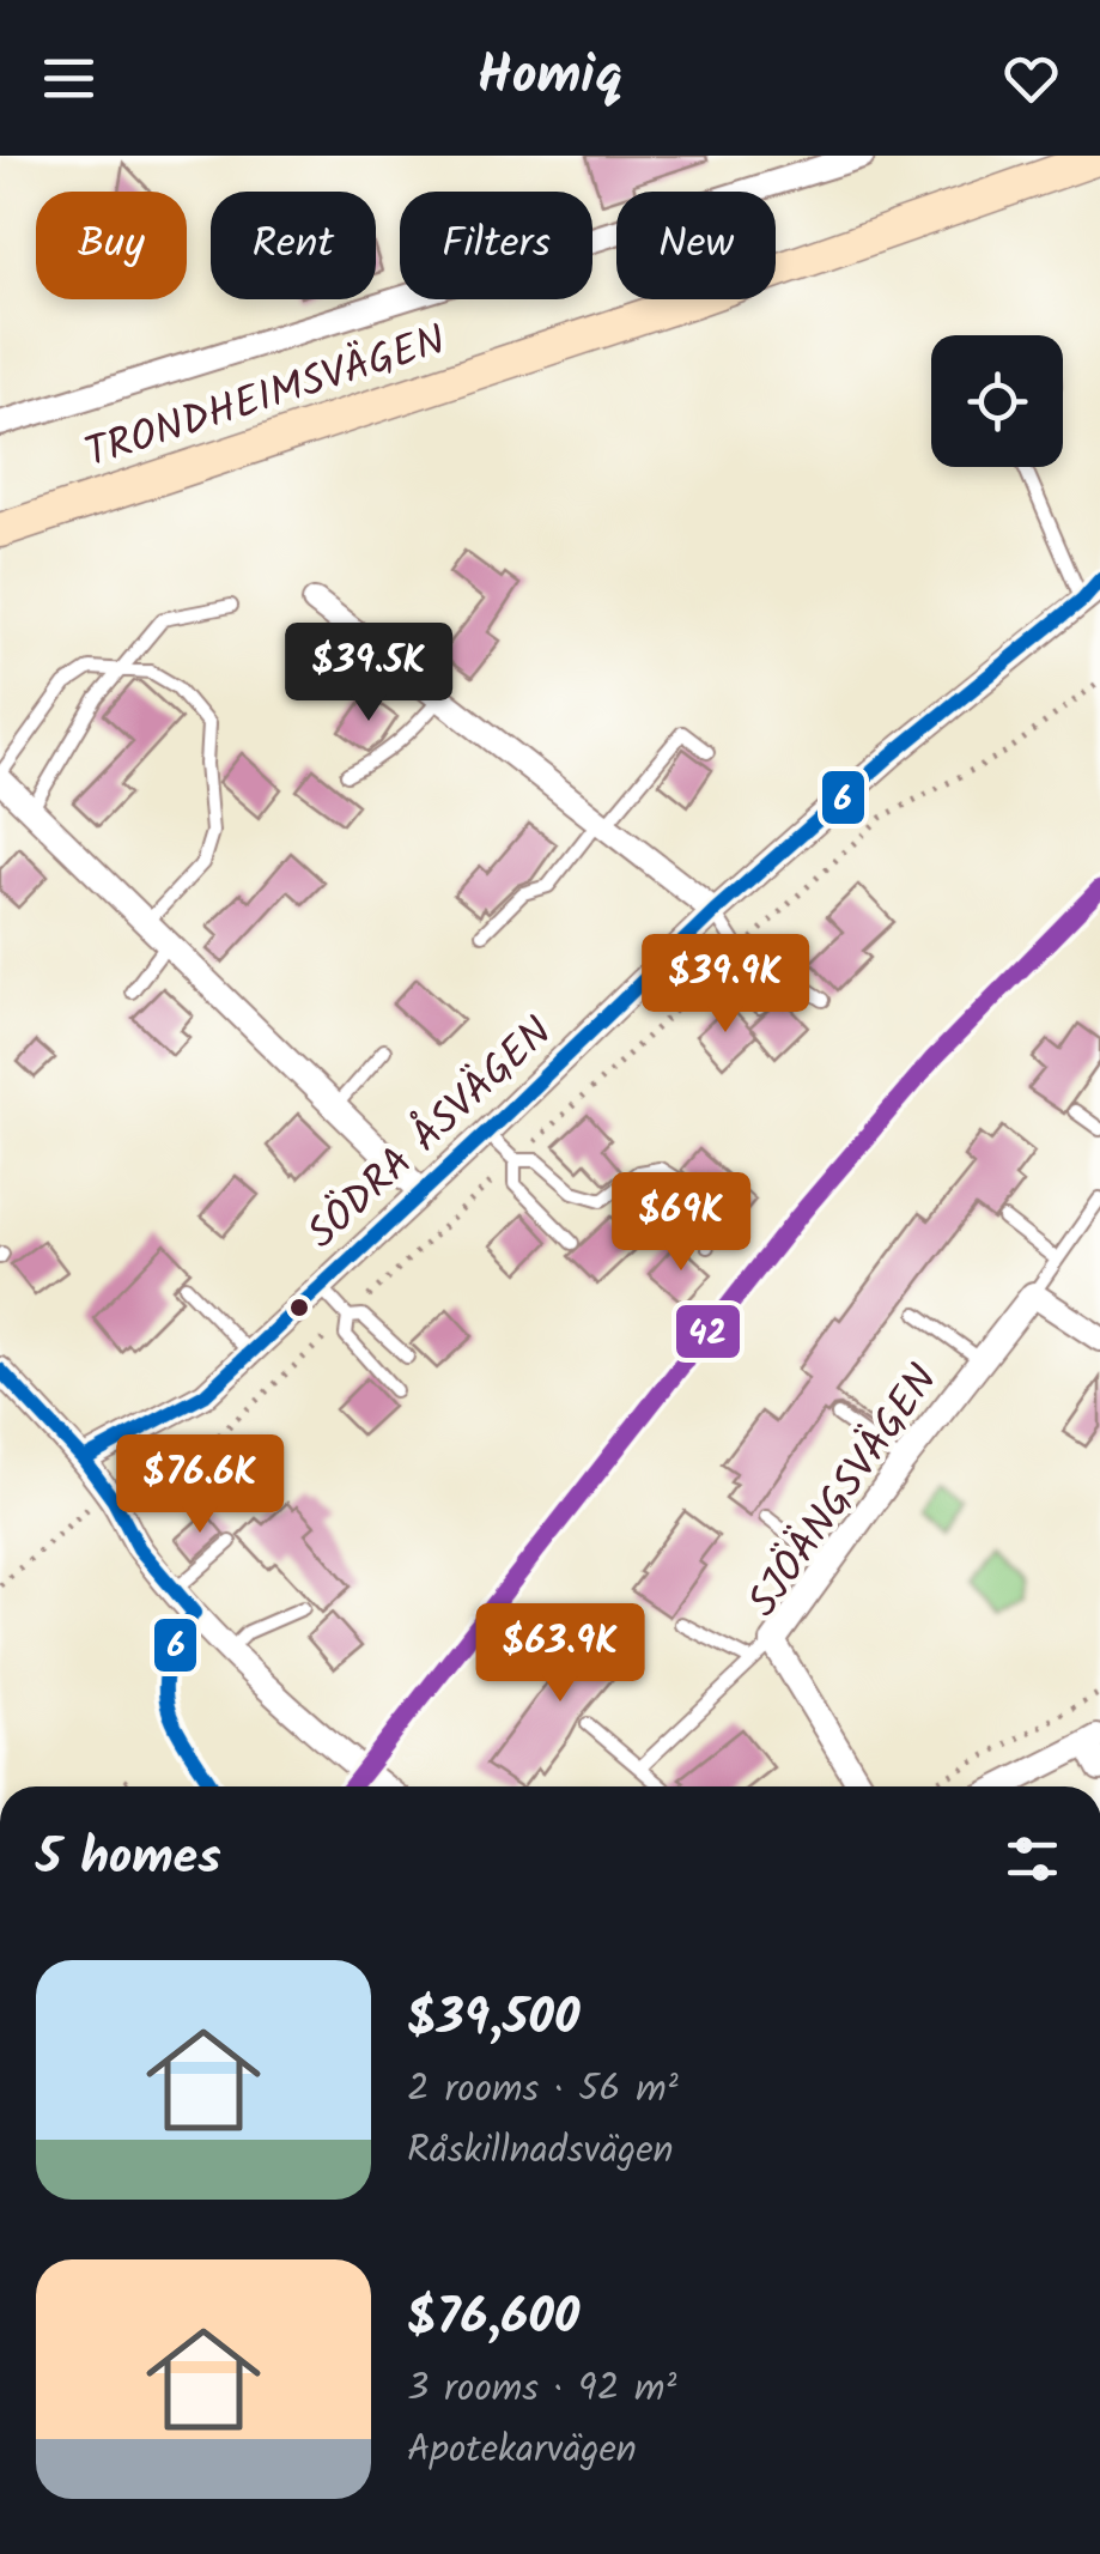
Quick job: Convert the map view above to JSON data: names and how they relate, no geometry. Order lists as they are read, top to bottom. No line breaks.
{"streets":{"main road":["TRONDHEIMSVÄGEN"],"street":["SÖDRA ÅSVÄGEN","SJÖÄNGSVÄGEN"]},"lines":["transit line 6","transit line 42"],"page":{"header":"Homiq","chip":["Buy","Rent","Filters","New"],"price":["$39.5K","$39.9K","$69K","$76.6K","$63.9K"],"heading":"5 homes","list":[{"name":"$39,500","note":"2 rooms · 56 m² · Råskillnadsvägen"},{"name":"$76,600","note":"3 rooms · 92 m² · Apotekarvägen"}]}}
